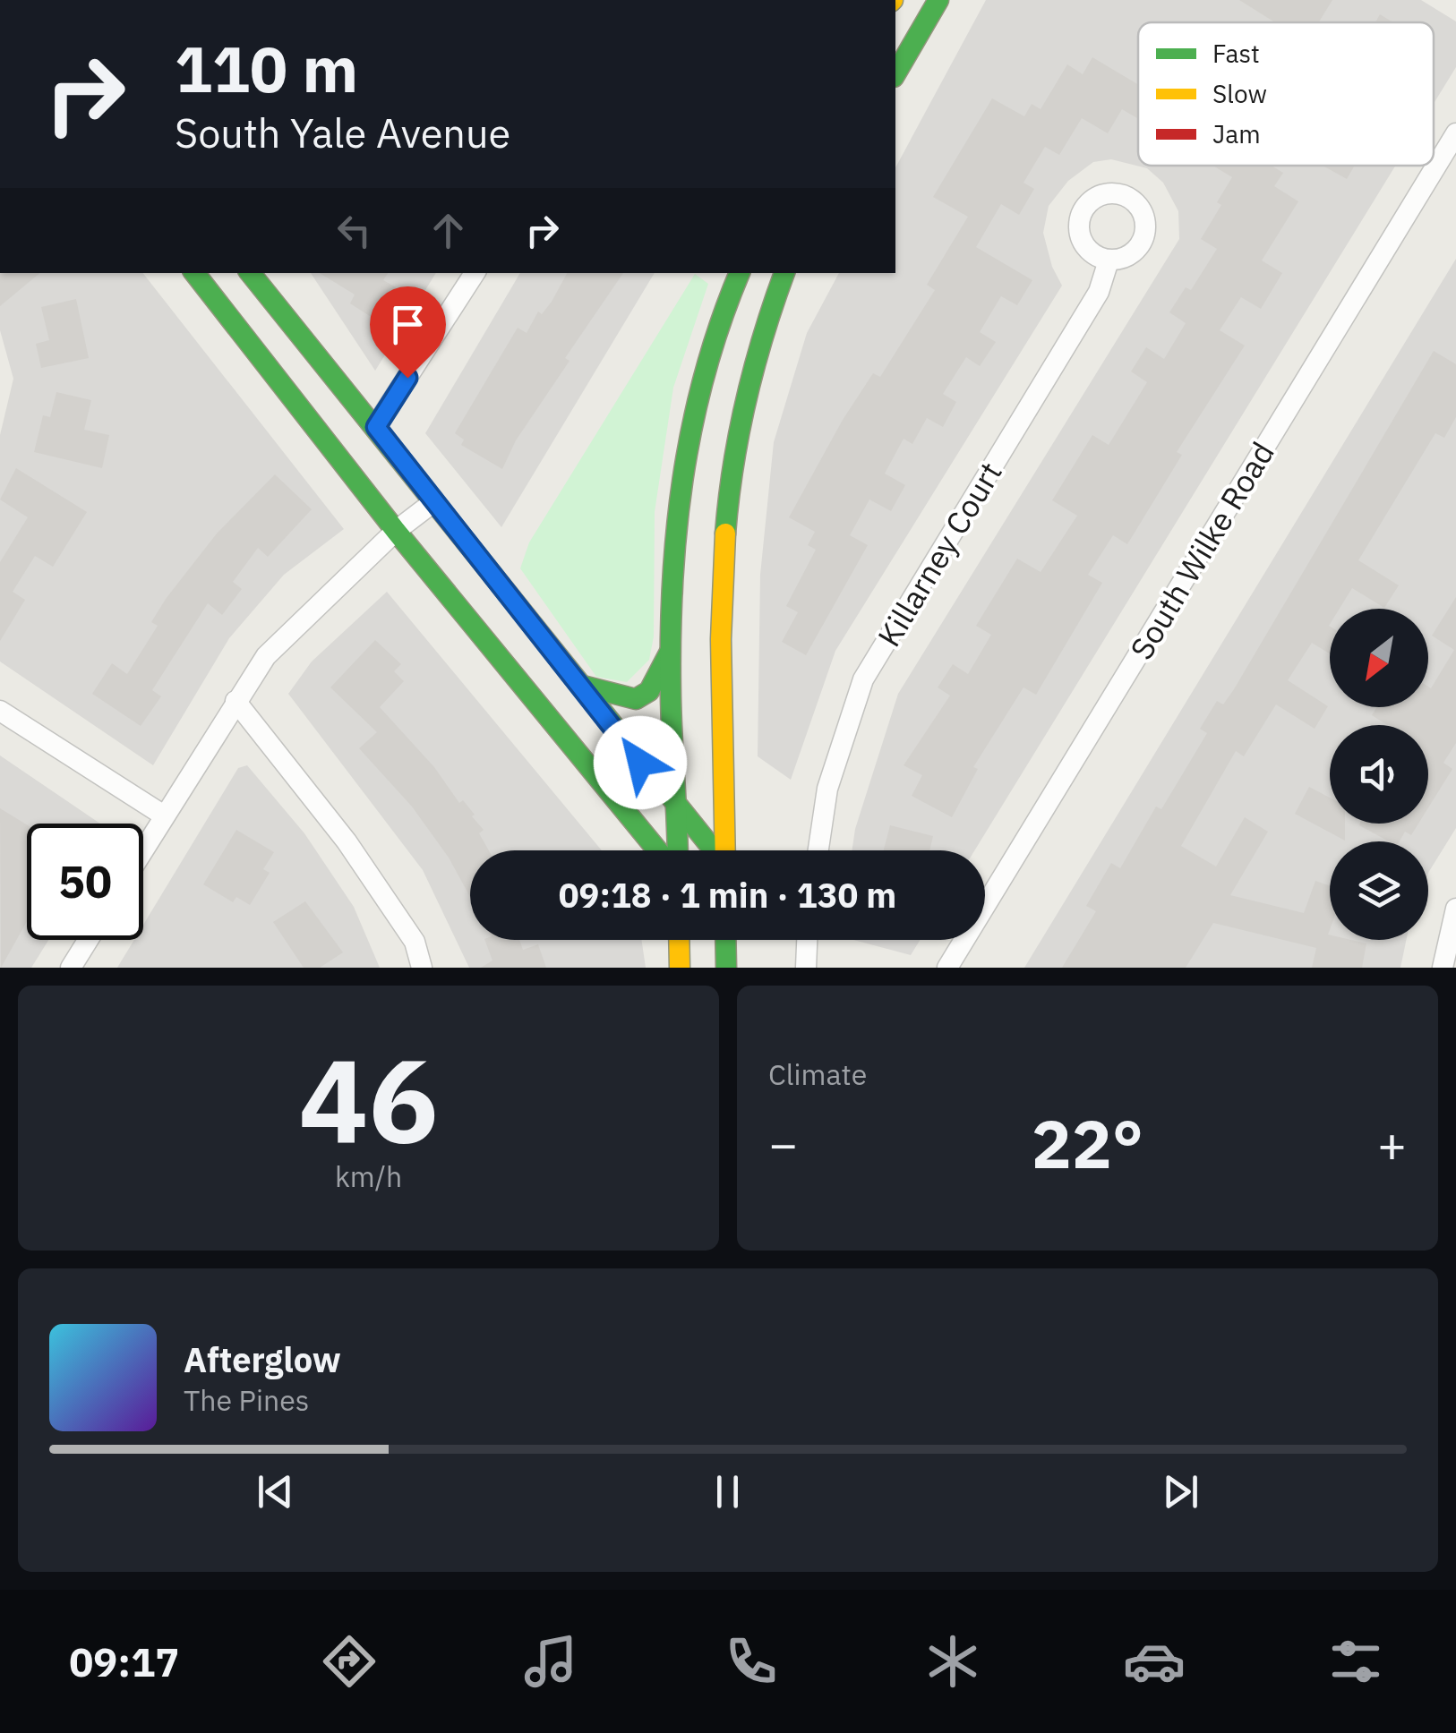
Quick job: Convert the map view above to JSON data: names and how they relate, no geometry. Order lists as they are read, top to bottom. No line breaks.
{"streets":{"street":["South Wilke Road","Killarney Court"]},"legend":["Fast","Slow","Jam"],"north":"bottom left","page":{"turn":["110 m","South Yale Avenue"],"limit":"50","trip":"09:18 · 1 min · 130 m","tile":[["46","km/h"],"Climate"],"heat":["−","22°","+"],"song":["Afterglow","The Pines"],"tabs":"09:17"}}
